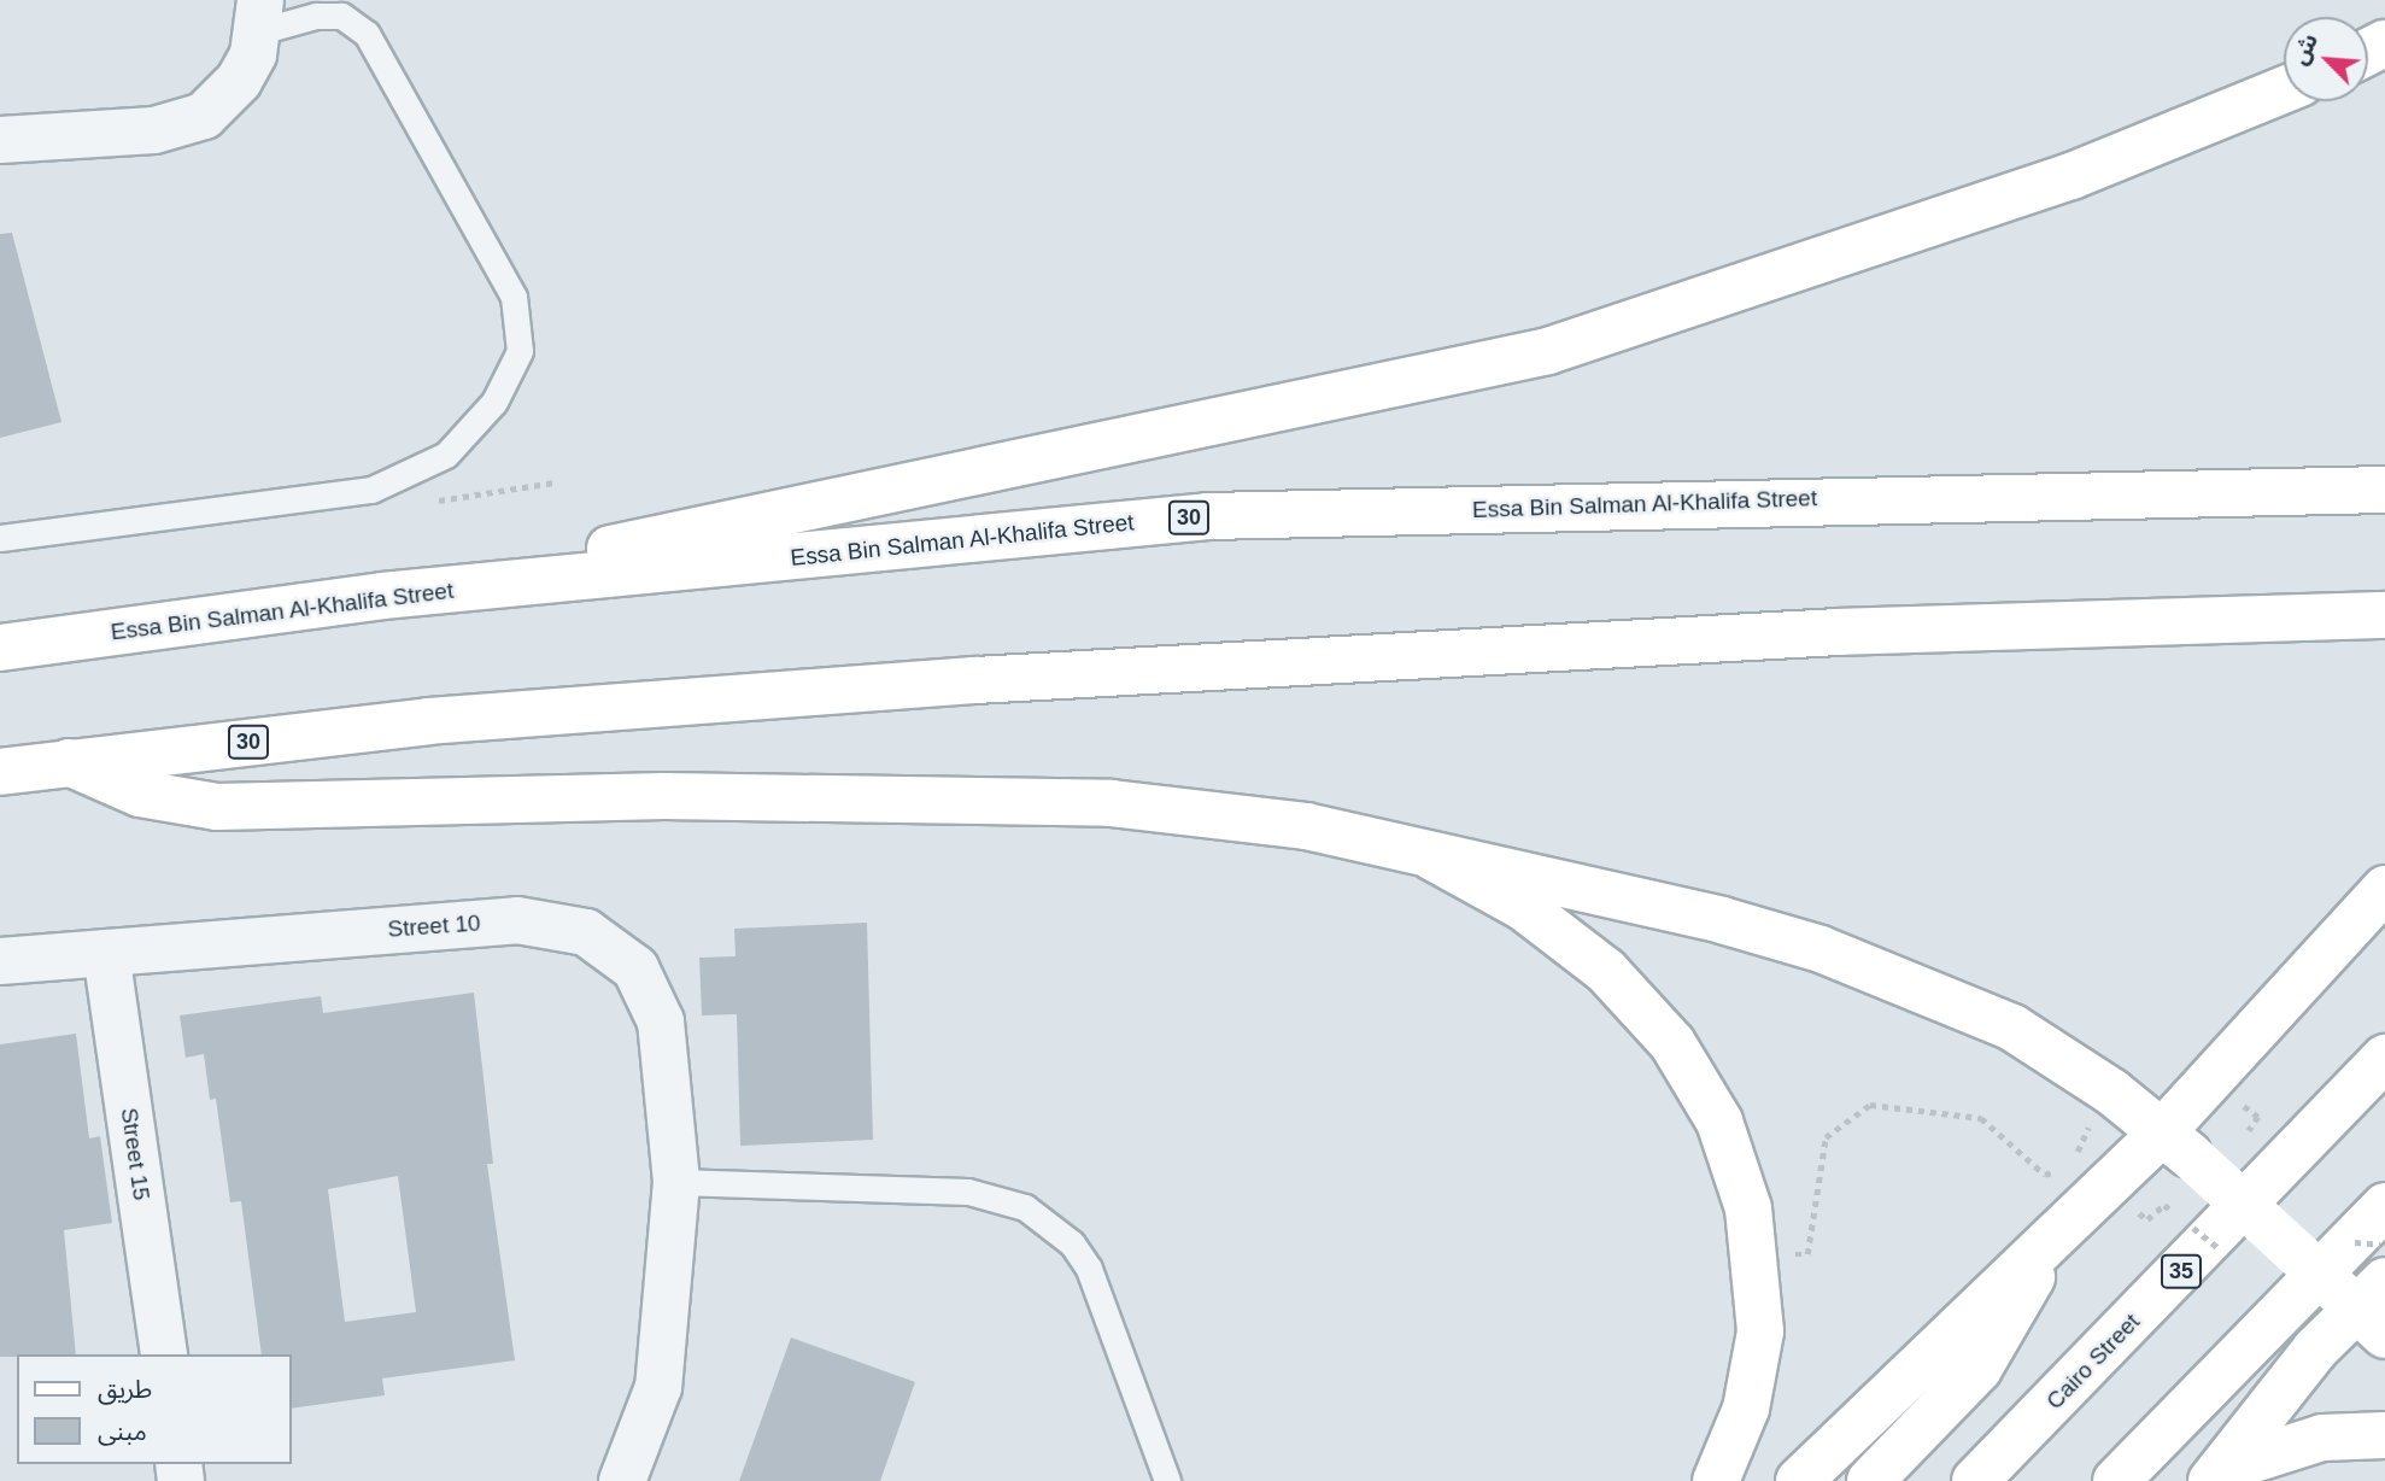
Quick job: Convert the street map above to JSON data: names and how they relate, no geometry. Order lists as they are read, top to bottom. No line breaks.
{"streets":{"main road":["Essa Bin Salman Al-Khalifa Street","30","35","Cairo Street"],"street":["Street 10","Street 15"]},"crossings":[["Street 10","Street 15"]],"legend":["طريق","مبنى"],"north":"top left"}
